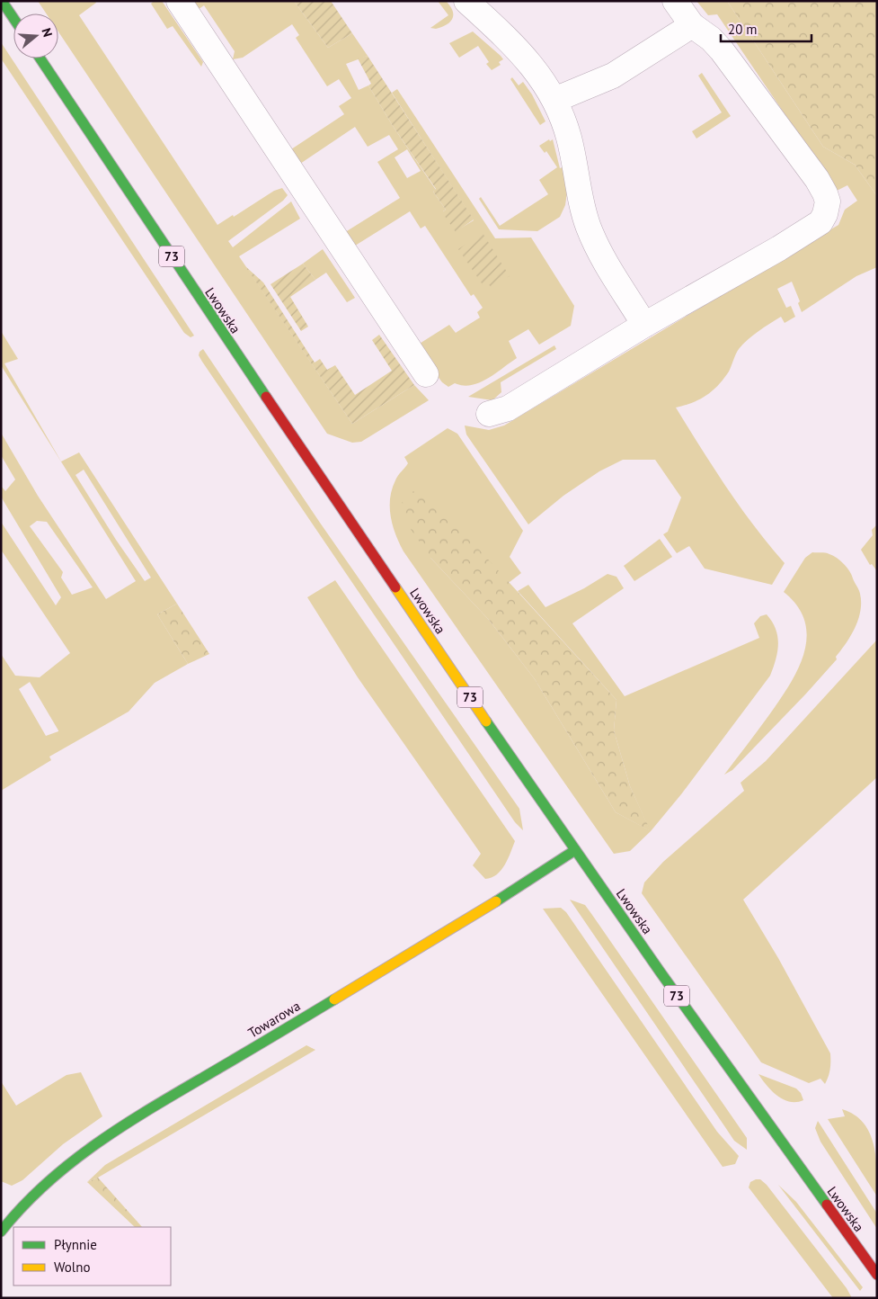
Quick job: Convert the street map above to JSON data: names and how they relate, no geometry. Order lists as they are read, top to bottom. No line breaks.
{"streets":{"main road":["73","Lwowska","Towarowa"]},"crossings":[["Lwowska","Towarowa"]],"legend":["Płynnie","Wolno"],"scale_bar":"20 m","north":"right"}
